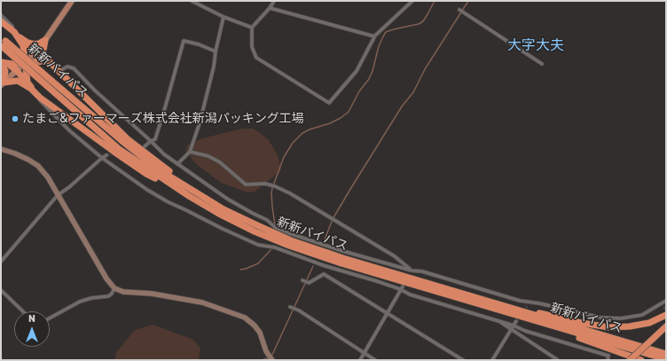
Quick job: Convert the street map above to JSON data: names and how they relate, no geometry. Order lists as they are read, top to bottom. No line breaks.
{"streets":{"highway":["新新バイパス"]},"districts":["大字大夫"],"places":["たまご&ファーマーズ株式会社新潟パッキング工場"],"north":"top"}
